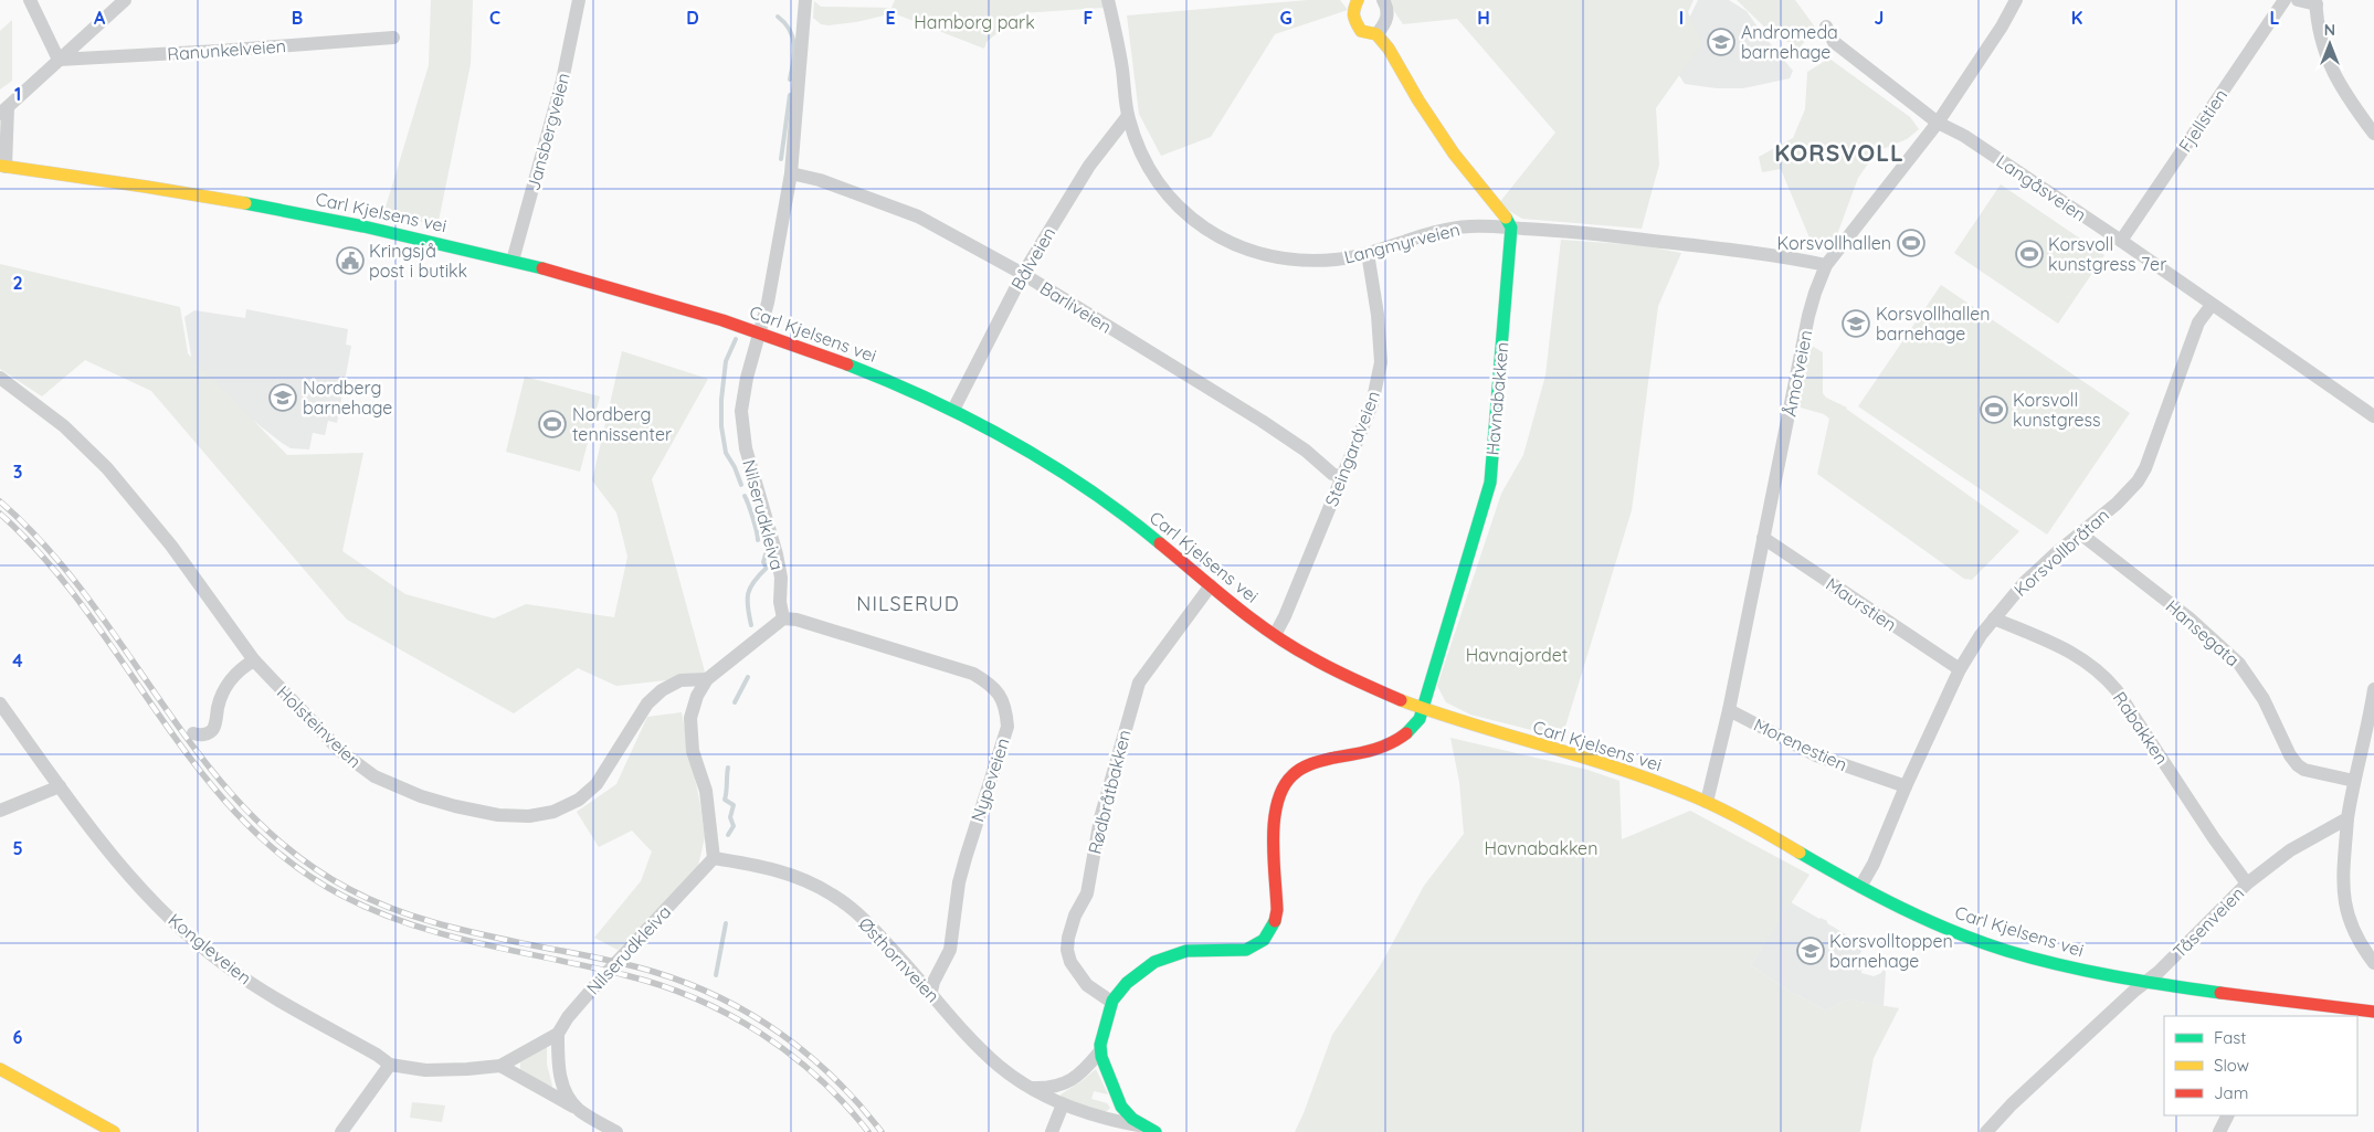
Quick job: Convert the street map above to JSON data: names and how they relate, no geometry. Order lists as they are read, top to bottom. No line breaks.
{"streets":{"main road":["Carl Kjelsens vei","Havnabakken"],"street":["Ranunkelveien","Fjellstien","Jansbergveien","Langåsveien","Langmyrveien","Bålveien","Barliveien","Åmotveien","Steingardveien","Nilserudkleiva","Korsvollbråtan","Maurstien","Hansegata","Holsteinveien","Rabakken","Morenestien","Nypeveien","Rødbråtbakken","Tåsenveien","Kongleveien","Østhornveien"]},"crossings":[["Fjellstien","Langåsveien"],["Jansbergveien","Carl Kjelsens vei"],["Langåsveien","Åmotveien"],["Langåsveien","Korsvollbråtan"],["Carl Kjelsens vei","Bålveien"],["Carl Kjelsens vei","Åmotveien"],["Carl Kjelsens vei","Havnabakken"],["Carl Kjelsens vei","Steingardveien"],["Carl Kjelsens vei","Nilserudkleiva"],["Carl Kjelsens vei","Korsvollbråtan"],["Carl Kjelsens vei","Rødbråtbakken"],["Carl Kjelsens vei","Tåsenveien"],["Langmyrveien","Bålveien"],["Langmyrveien","Åmotveien"],["Langmyrveien","Havnabakken"],["Langmyrveien","Steingardveien"],["Bålveien","Barliveien"],["Barliveien","Steingardveien"],["Barliveien","Nilserudkleiva"],["Åmotveien","Maurstien"],["Åmotveien","Morenestien"],["Havnabakken","Rødbråtbakken"],["Havnabakken","Østhornveien"],["Nilserudkleiva","Nypeveien"],["Nilserudkleiva","Kongleveien"],["Nilserudkleiva","Østhornveien"],["Korsvollbråtan","Maurstien"],["Korsvollbråtan","Hansegata"],["Korsvollbråtan","Rabakken"],["Korsvollbråtan","Morenestien"],["Rabakken","Tåsenveien"],["Nypeveien","Østhornveien"]],"districts":["KORSVOLL","NILSERUD"],"parks":["Hamborg park","Havnajordet","Havnabakken"],"places":{"school or university":["Andromeda barnehage","Korsvollhallen barnehage","Nordberg barnehage","Korsvolltoppen barnehage"],"sports":["Korsvollhallen","Korsvoll kunstgress 7er","Korsvoll kunstgress","Nordberg tennissenter"],"public building":["Kringsjå post i butikk"]},"legend":["Fast","Slow","Jam"],"north":"top","grid":{"columns":["A","B","C","D","E","F","G","H","I","J","K","L"],"rows":["1","2","3","4","5","6"]}}
